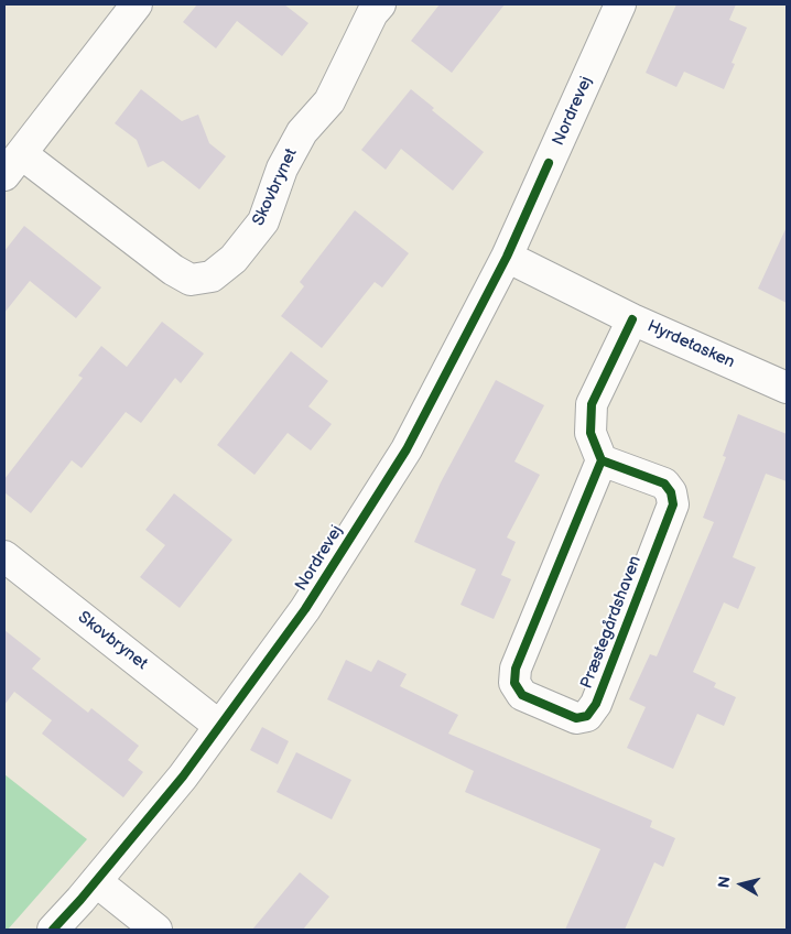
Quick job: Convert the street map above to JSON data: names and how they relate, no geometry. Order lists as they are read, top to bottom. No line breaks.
{"streets":{"street":["Nordrevej","Skovbrynet","Hyrdetasken","Præstegårdshaven"]},"crossings":[["Nordrevej","Skovbrynet"],["Nordrevej","Hyrdetasken"]],"north":"left"}
